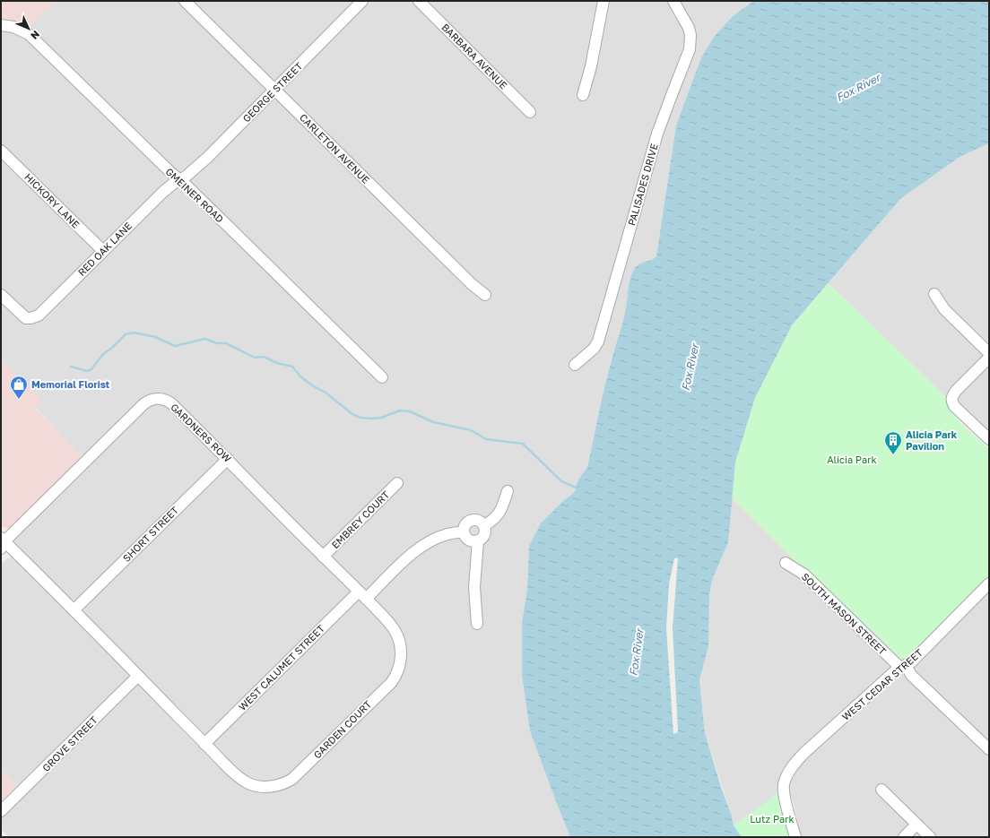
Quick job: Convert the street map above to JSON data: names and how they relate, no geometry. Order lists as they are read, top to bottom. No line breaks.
{"streets":{"street":["BARBARA AVENUE","GEORGE STREET","CARLETON AVENUE","PALISADES DRIVE","GMEINER ROAD","HICKORY LANE","RED OAK LANE","GARDNERS ROW","EMBREY COURT","SHORT STREET","SOUTH MASON STREET","WEST CALUMET STREET","WEST CEDAR STREET","GARDEN COURT","GROVE STREET"]},"crossings":[["GEORGE STREET","CARLETON AVENUE"],["GEORGE STREET","GMEINER ROAD"],["GEORGE STREET","RED OAK LANE"],["GMEINER ROAD","RED OAK LANE"],["HICKORY LANE","RED OAK LANE"],["GARDNERS ROW","EMBREY COURT"],["GARDNERS ROW","SHORT STREET"],["GARDNERS ROW","WEST CALUMET STREET"],["GARDNERS ROW","GARDEN COURT"],["GARDNERS ROW","GROVE STREET"],["SOUTH MASON STREET","WEST CEDAR STREET"],["WEST CALUMET STREET","GARDEN COURT"]],"water":["Fox River"],"parks":["Alicia Park","Lutz Park"],"places":{"shop":["Memorial Florist"],"building":["Alicia Park Pavilion"]},"north":"bottom right"}
